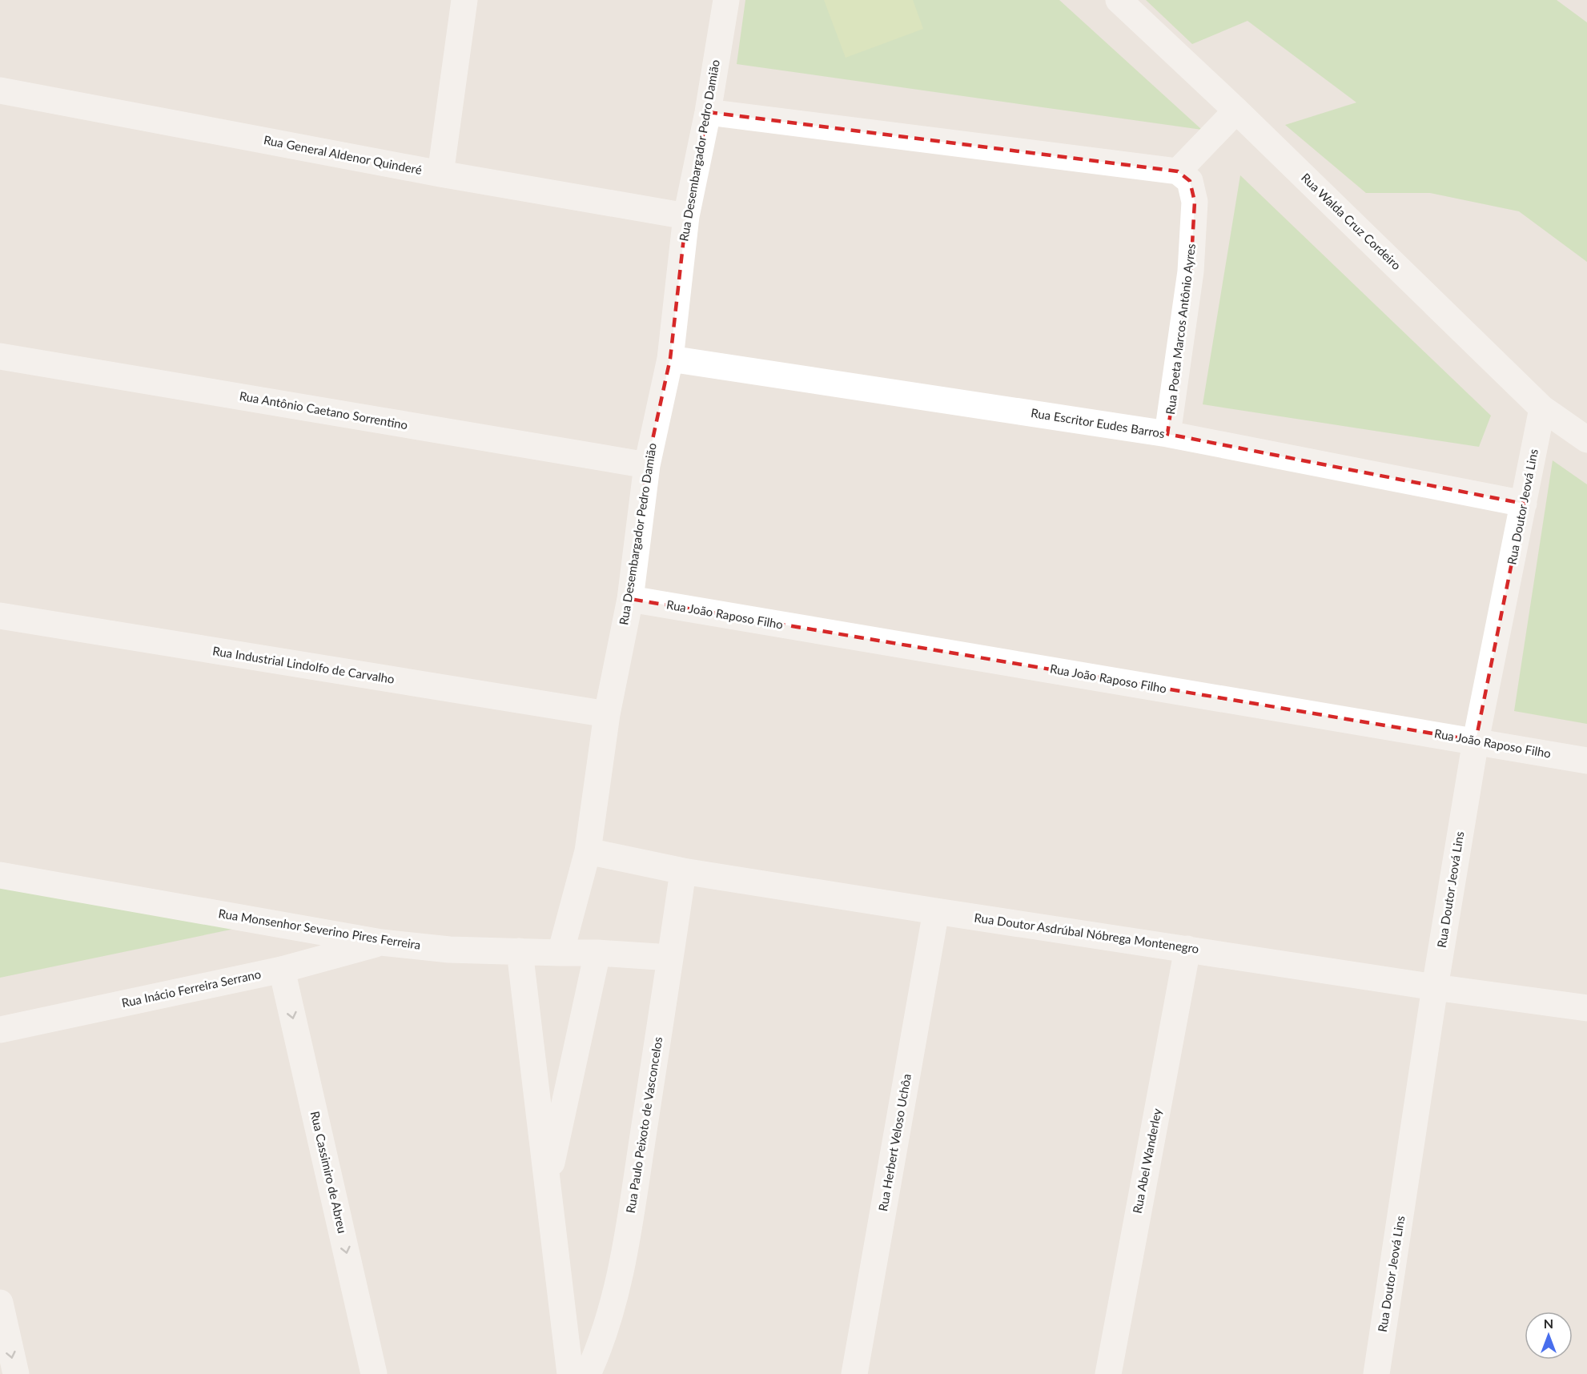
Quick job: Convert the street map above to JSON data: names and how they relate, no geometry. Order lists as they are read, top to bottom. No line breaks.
{"streets":{"street":["Rua Desembargador Pedro Damião","Rua General Aldenor Quinderé","Rua Walda Cruz Cordeiro","Rua Poeta Marcos Antônio Ayres","Rua Antônio Caetano Sorrentino","Rua Escritor Eudes Barros","Rua Doutor Jeová Lins","Rua João Raposo Filho","Rua Industrial Lindolfo de Carvalho","Rua Monsenhor Severino Pires Ferreira","Rua Doutor Asdrúbal Nóbrega Montenegro","Rua Inácio Ferreira Serrano","Rua Paulo Peixoto de Vasconcelos","Rua Herbert Veloso Uchôa","Rua Abel Wanderley","Rua Cassimiro de Abreu"]},"crossings":[["Rua Desembargador Pedro Damião","Rua General Aldenor Quinderé"],["Rua Desembargador Pedro Damião","Rua Antônio Caetano Sorrentino"],["Rua Desembargador Pedro Damião","Rua Escritor Eudes Barros"],["Rua Desembargador Pedro Damião","Rua João Raposo Filho"],["Rua Desembargador Pedro Damião","Rua Industrial Lindolfo de Carvalho"],["Rua Desembargador Pedro Damião","Rua Monsenhor Severino Pires Ferreira"],["Rua Desembargador Pedro Damião","Rua Doutor Asdrúbal Nóbrega Montenegro"],["Rua Walda Cruz Cordeiro","Rua Doutor Jeová Lins"],["Rua Poeta Marcos Antônio Ayres","Rua Escritor Eudes Barros"],["Rua Escritor Eudes Barros","Rua Doutor Jeová Lins"],["Rua Doutor Jeová Lins","Rua João Raposo Filho"],["Rua Doutor Jeová Lins","Rua Doutor Asdrúbal Nóbrega Montenegro"],["Rua Monsenhor Severino Pires Ferreira","Rua Inácio Ferreira Serrano"],["Rua Monsenhor Severino Pires Ferreira","Rua Paulo Peixoto de Vasconcelos"],["Rua Doutor Asdrúbal Nóbrega Montenegro","Rua Paulo Peixoto de Vasconcelos"],["Rua Doutor Asdrúbal Nóbrega Montenegro","Rua Herbert Veloso Uchôa"],["Rua Doutor Asdrúbal Nóbrega Montenegro","Rua Abel Wanderley"],["Rua Inácio Ferreira Serrano","Rua Cassimiro de Abreu"]],"north":"top"}
